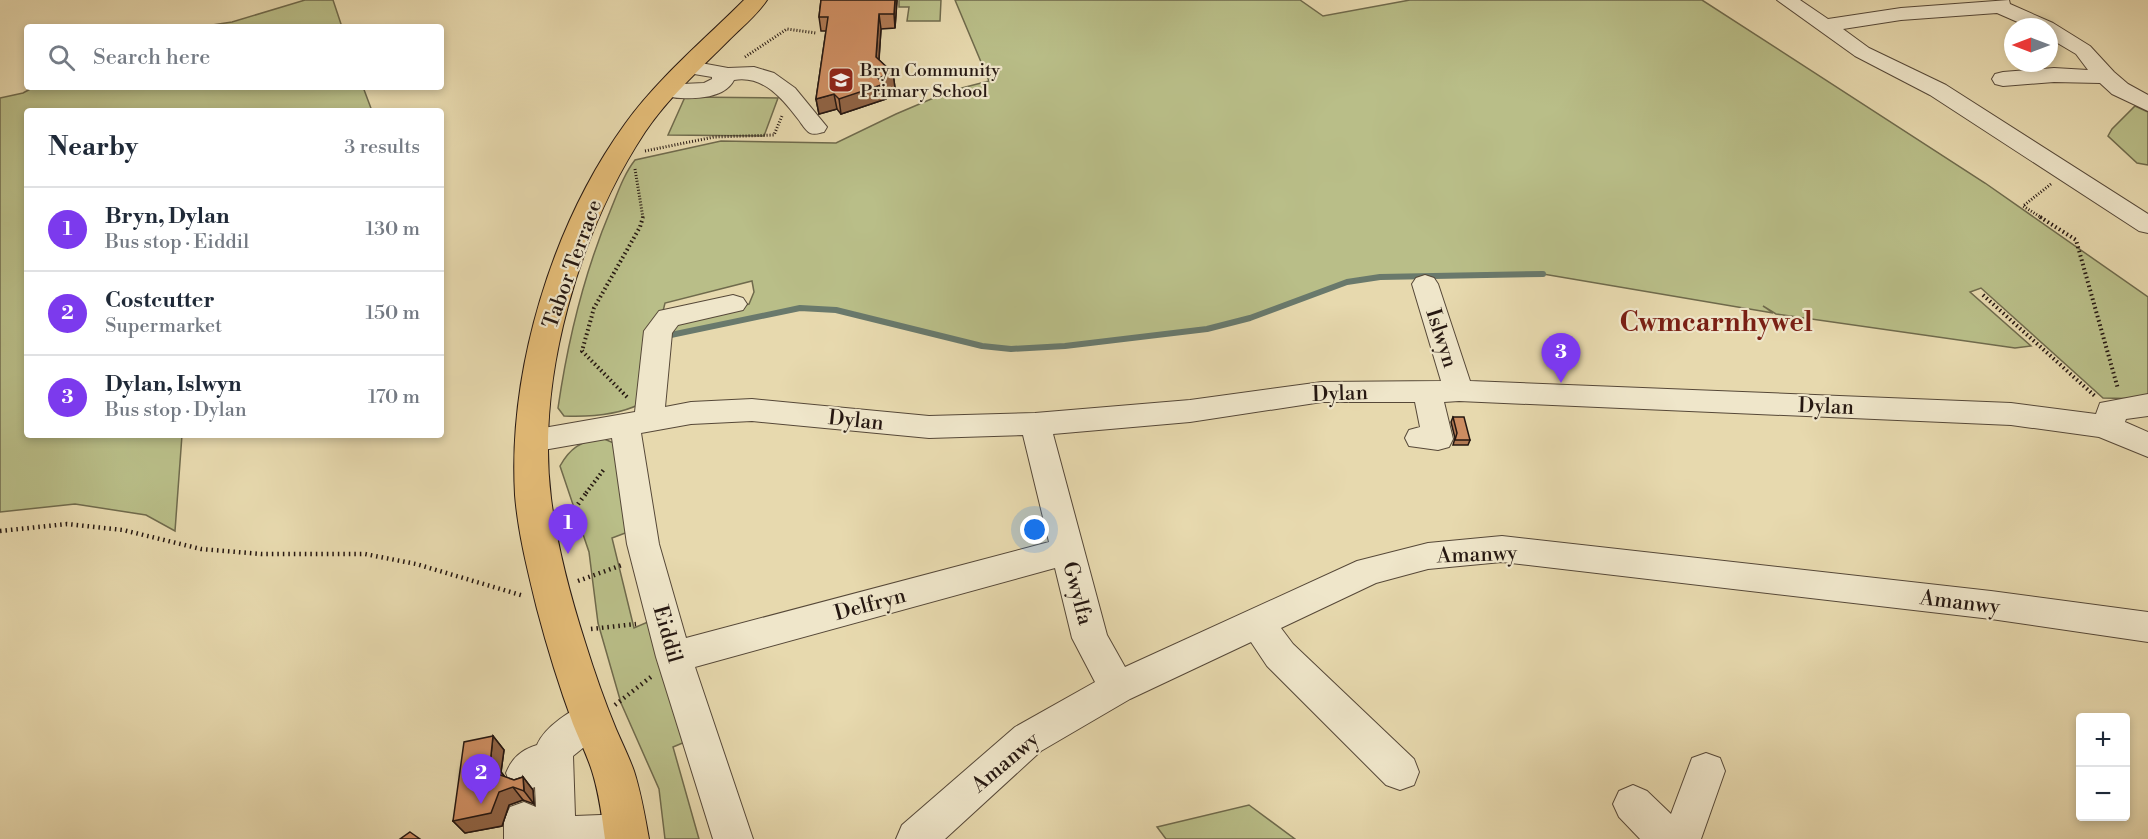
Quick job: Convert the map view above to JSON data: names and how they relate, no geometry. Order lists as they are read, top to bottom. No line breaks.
{"streets":{"main road":["Tabor Terrace"],"street":["Islwyn","Dylan","Amanwy","Gwylfa","Delfryn","Eiddil"]},"crossings":[["Tabor Terrace","Dylan"],["Islwyn","Dylan"],["Dylan","Gwylfa"],["Dylan","Eiddil"],["Amanwy","Gwylfa"],["Gwylfa","Delfryn"],["Delfryn","Eiddil"]],"districts":["Cwmcarnhywel"],"places":{"school or university":["Bryn Community Primary School"]},"north":"left","page":{"search":"Search here","heading":["Nearby","3 results"],"list":[{"mark":"1","name":"Bryn, Dylan","note":"Bus stop · Eiddil","value":"130 m"},{"mark":"2","name":"Costcutter","note":"Supermarket","value":"150 m"},{"mark":"3","name":"Dylan, Islwyn","note":"Bus stop · Dylan","value":"170 m"}],"pins":["3","1","2"],"map_buttons":["+","−"]}}
